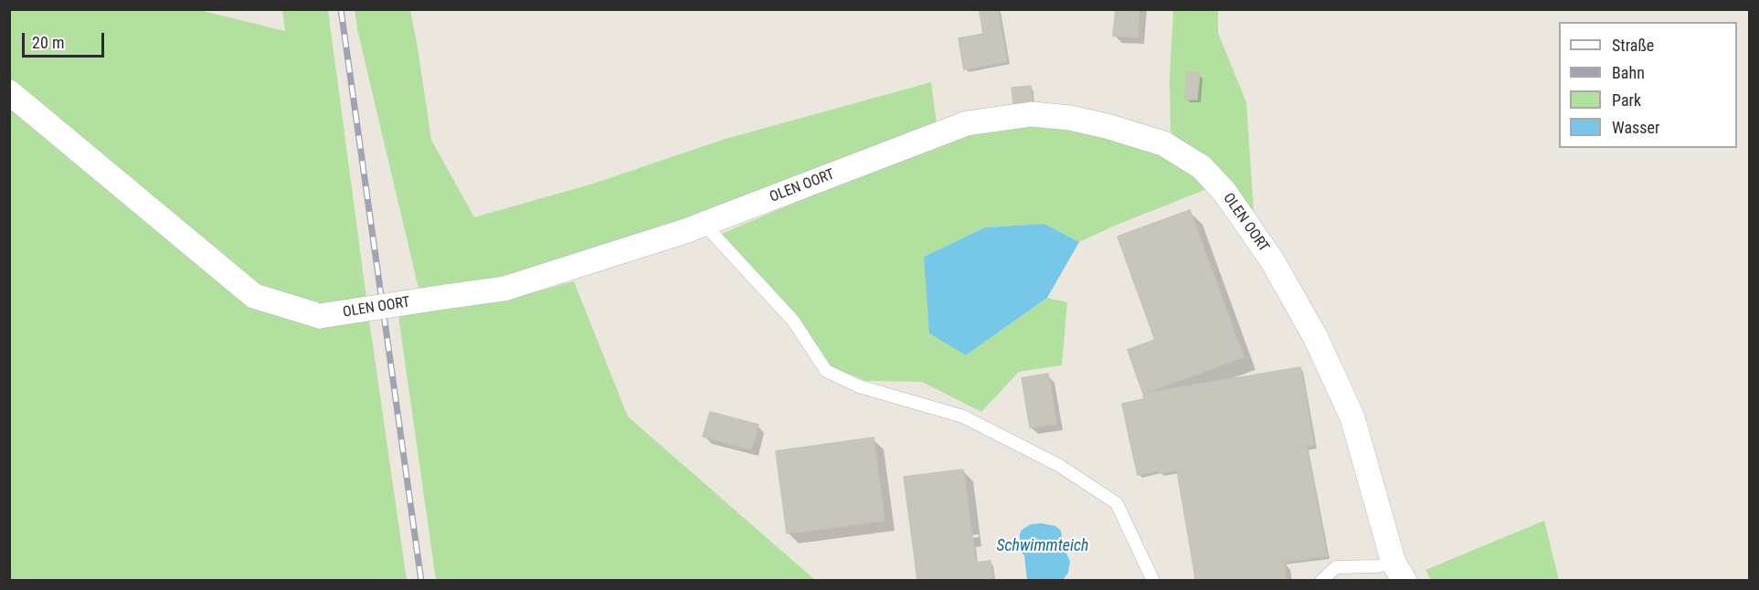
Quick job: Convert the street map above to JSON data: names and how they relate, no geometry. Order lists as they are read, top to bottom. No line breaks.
{"streets":{"street":["OLEN OORT"]},"water":["Schwimmteich"],"legend":["Straße","Bahn","Park","Wasser"],"scale_bar":"20 m"}
